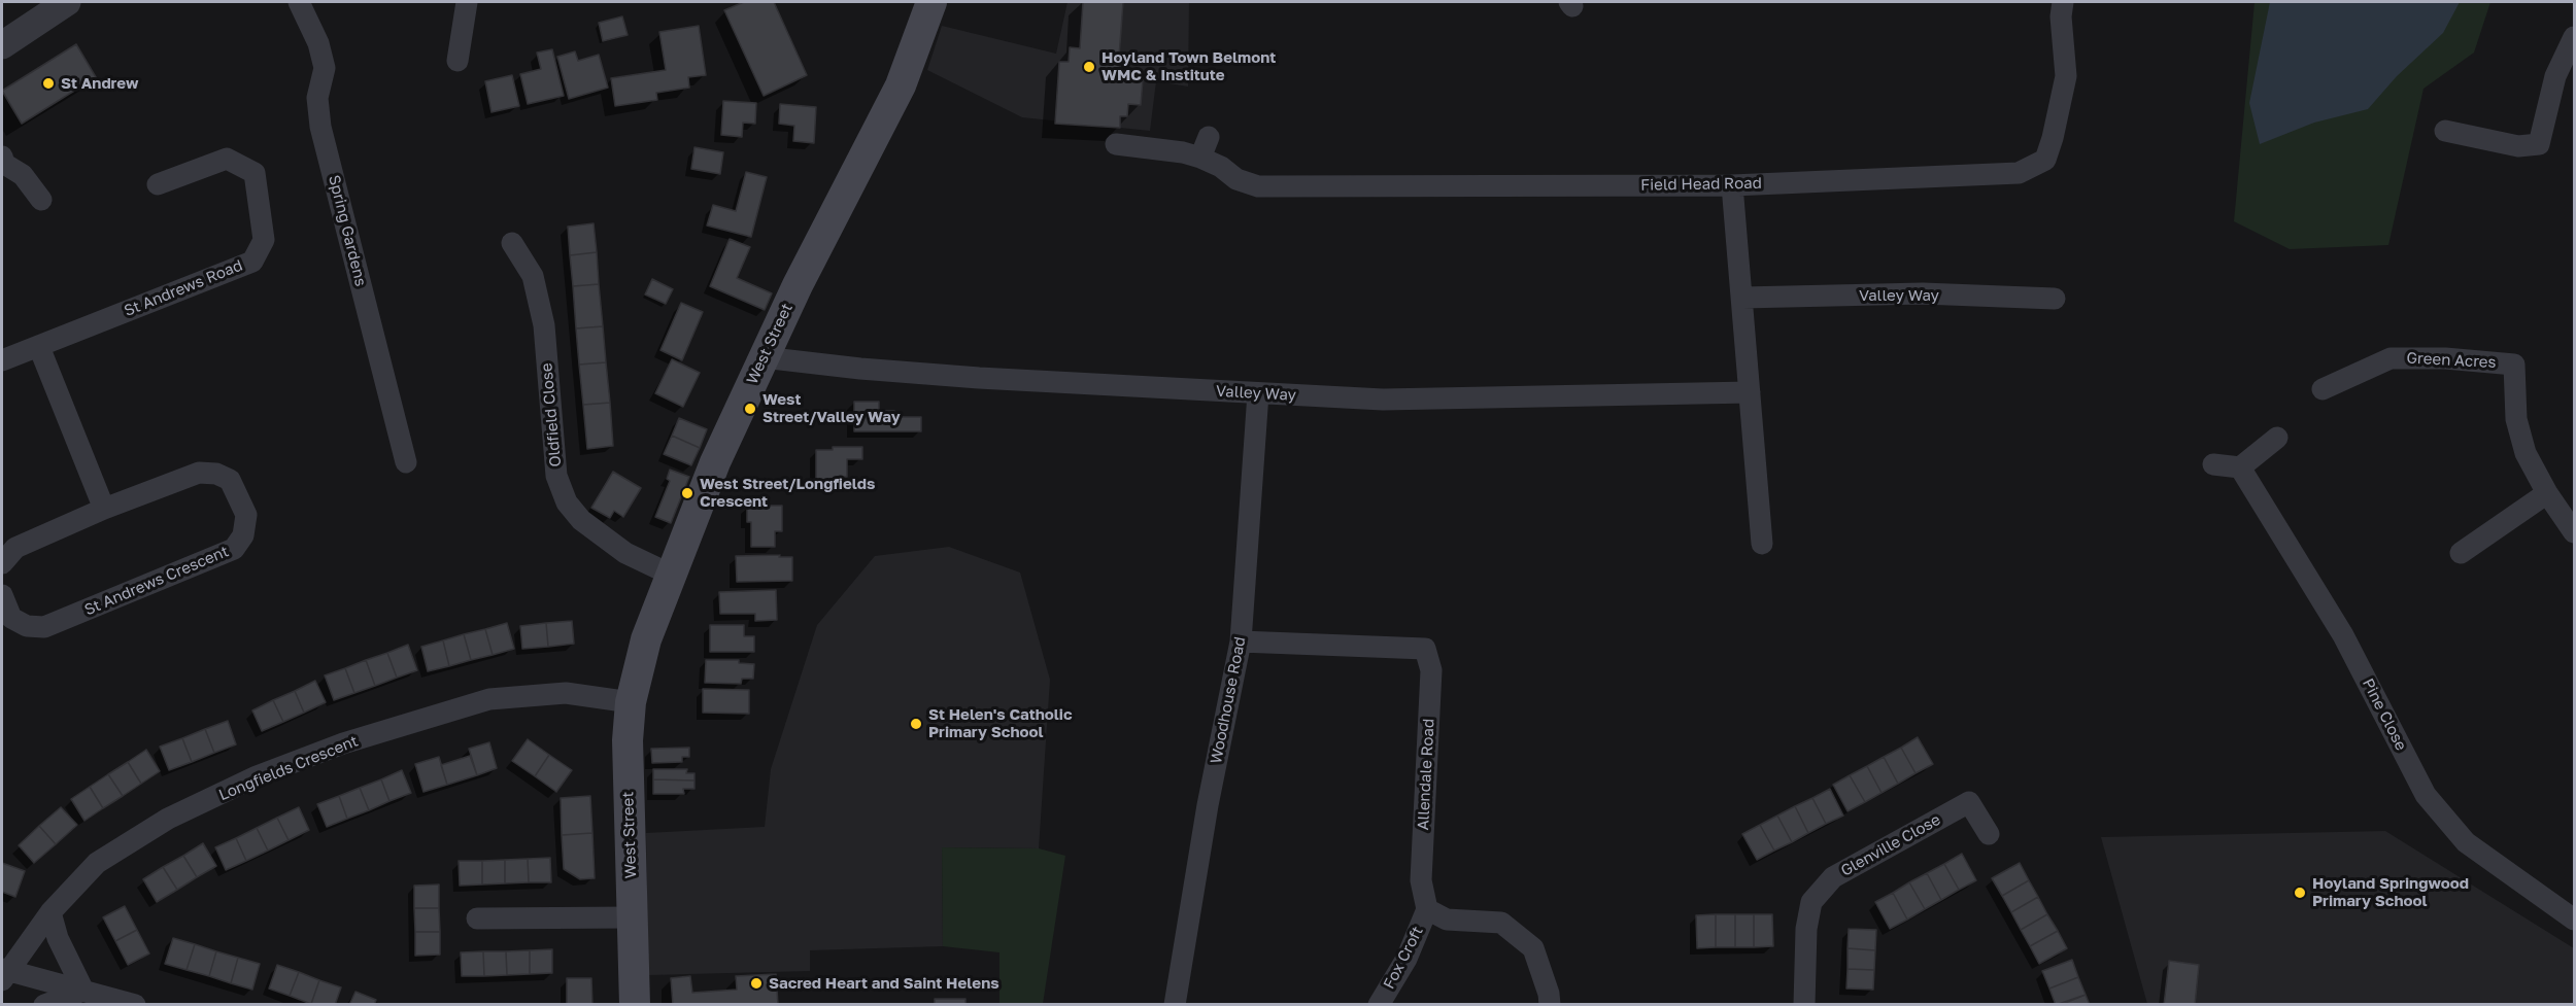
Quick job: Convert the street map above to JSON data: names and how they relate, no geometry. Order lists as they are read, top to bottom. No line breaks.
{"streets":{"main road":["West Street"],"street":["Field Head Road","Spring Gardens","St Andrews Road","Valley Way","Green Acres","Oldfield Close","St Andrews Crescent","Woodhouse Road","Pine Close","Longfields Crescent","Allendale Road","Glenville Close","Fox Croft"]},"crossings":[["Valley Way","West Street"],["Valley Way","Woodhouse Road"],["West Street","Oldfield Close"],["West Street","Longfields Crescent"],["Woodhouse Road","Allendale Road"],["Allendale Road","Fox Croft"]],"places":["Hoyland Town Belmont WMC & Institute","St Andrew","West Street/Valley Way","West Street/Longfields Crescent","St Helen's Catholic Primary School","Hoyland Springwood Primary School","Sacred Heart and Saint Helens"]}
